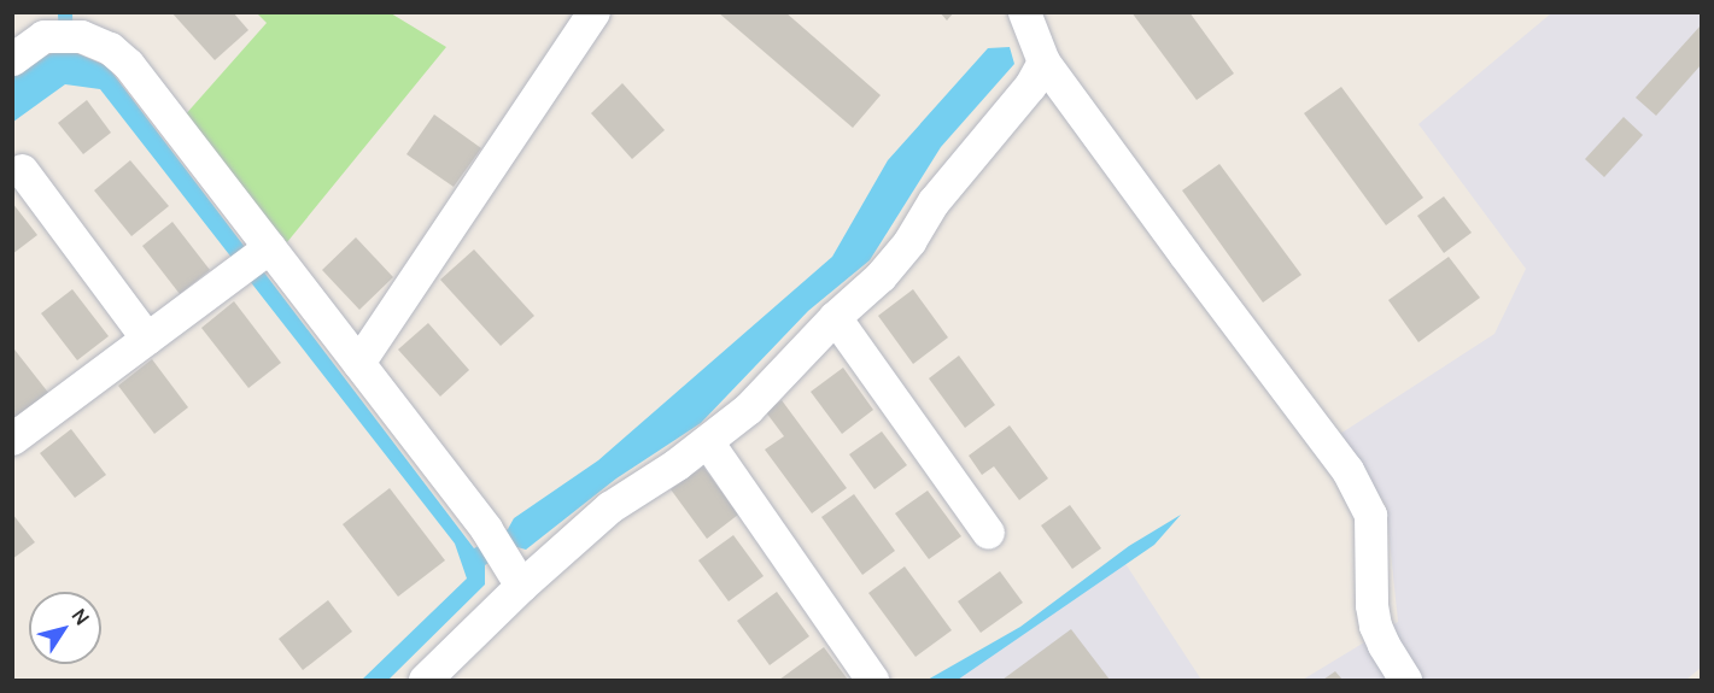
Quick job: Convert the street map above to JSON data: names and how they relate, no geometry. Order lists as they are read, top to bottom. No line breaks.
{"north":"top right"}
